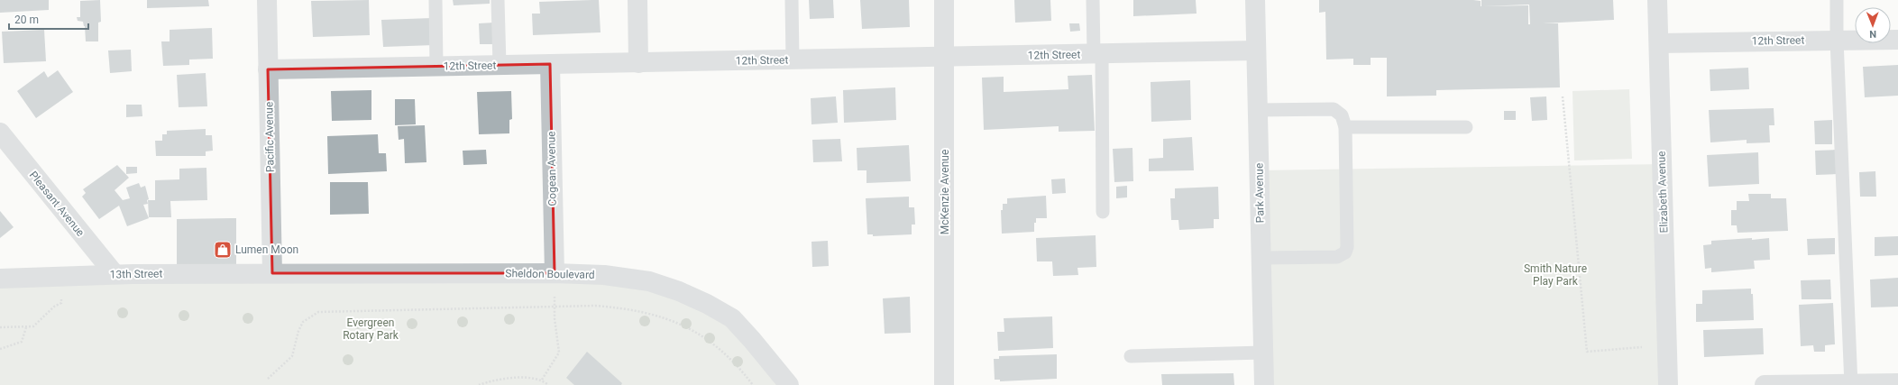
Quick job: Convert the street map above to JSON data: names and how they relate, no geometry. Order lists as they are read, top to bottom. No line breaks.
{"streets":{"street":["12th Street","Pacific Avenue","Cogean Avenue","McKenzie Avenue","Elizabeth Avenue","Park Avenue","Pleasant Avenue","13th Street","Sheldon Boulevard"]},"crossings":[["12th Street","Pacific Avenue"],["12th Street","Cogean Avenue"],["12th Street","McKenzie Avenue"],["12th Street","Elizabeth Avenue"],["12th Street","Park Avenue"],["Pacific Avenue","13th Street"],["Pacific Avenue","Sheldon Boulevard"],["Cogean Avenue","Sheldon Boulevard"],["Pleasant Avenue","13th Street"],["13th Street","Sheldon Boulevard"]],"parks":["Smith Nature Play Park","Evergreen Rotary Park"],"places":{"shop":["Lumen Moon"]},"scale_bar":"20 m","north":"bottom"}
